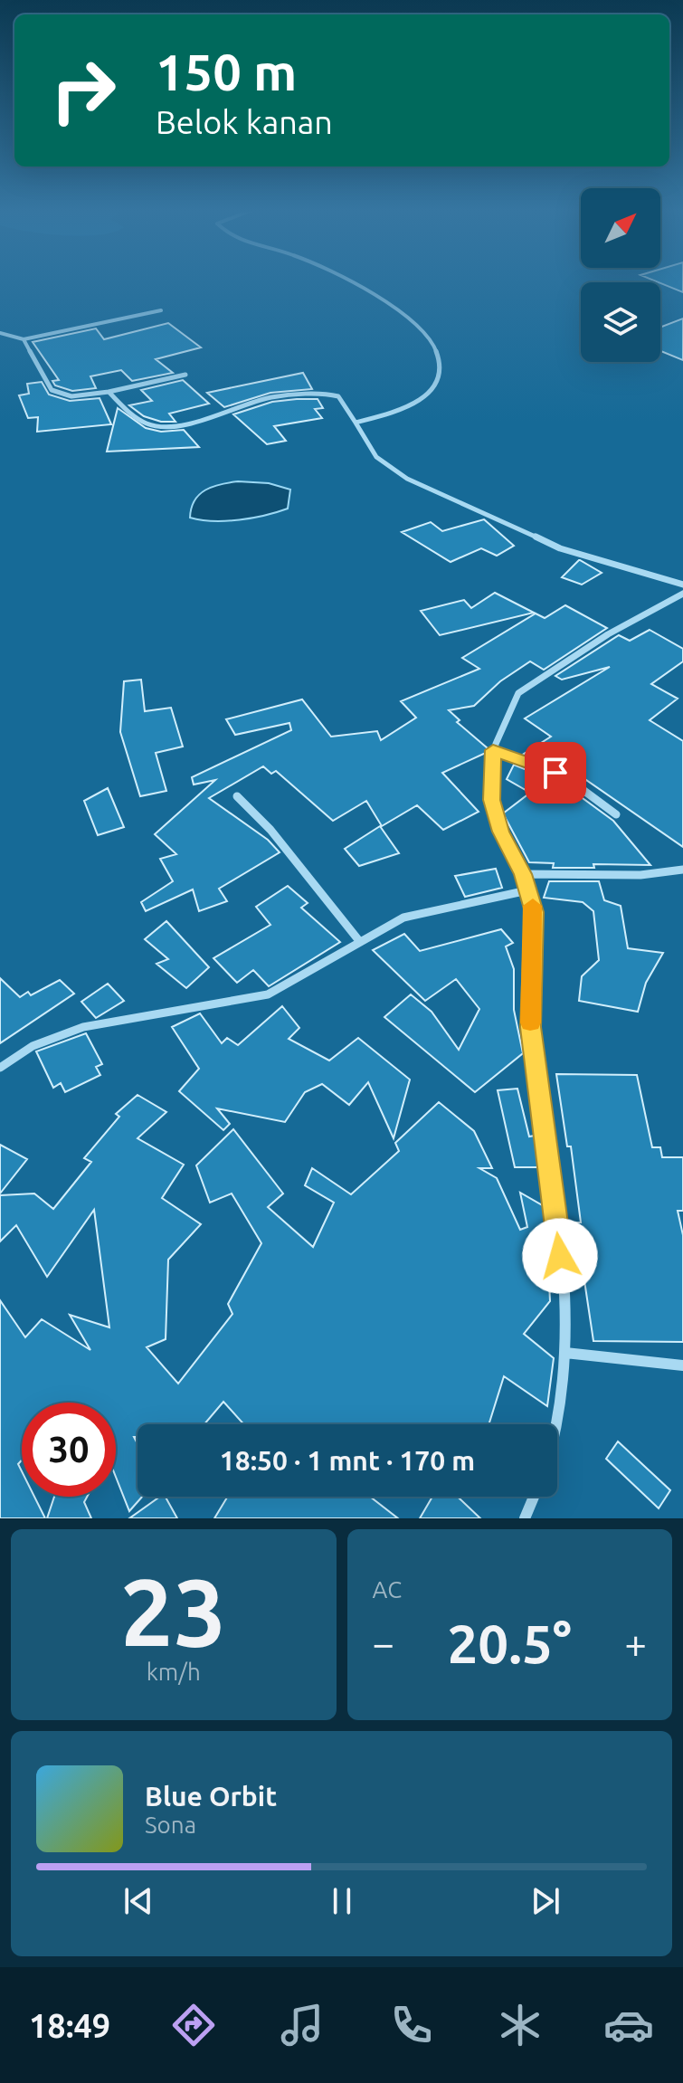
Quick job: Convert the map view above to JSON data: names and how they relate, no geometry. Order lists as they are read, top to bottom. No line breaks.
{"north":"top right","page":{"turn":["150 m","Belok kanan"],"limit":"30","trip":"18:50 · 1 mnt · 170 m","tile":[["23","km/h"],"AC"],"heat":["−","20.5°","+"],"song":["Blue Orbit","Sona"],"tabs":"18:49"}}
